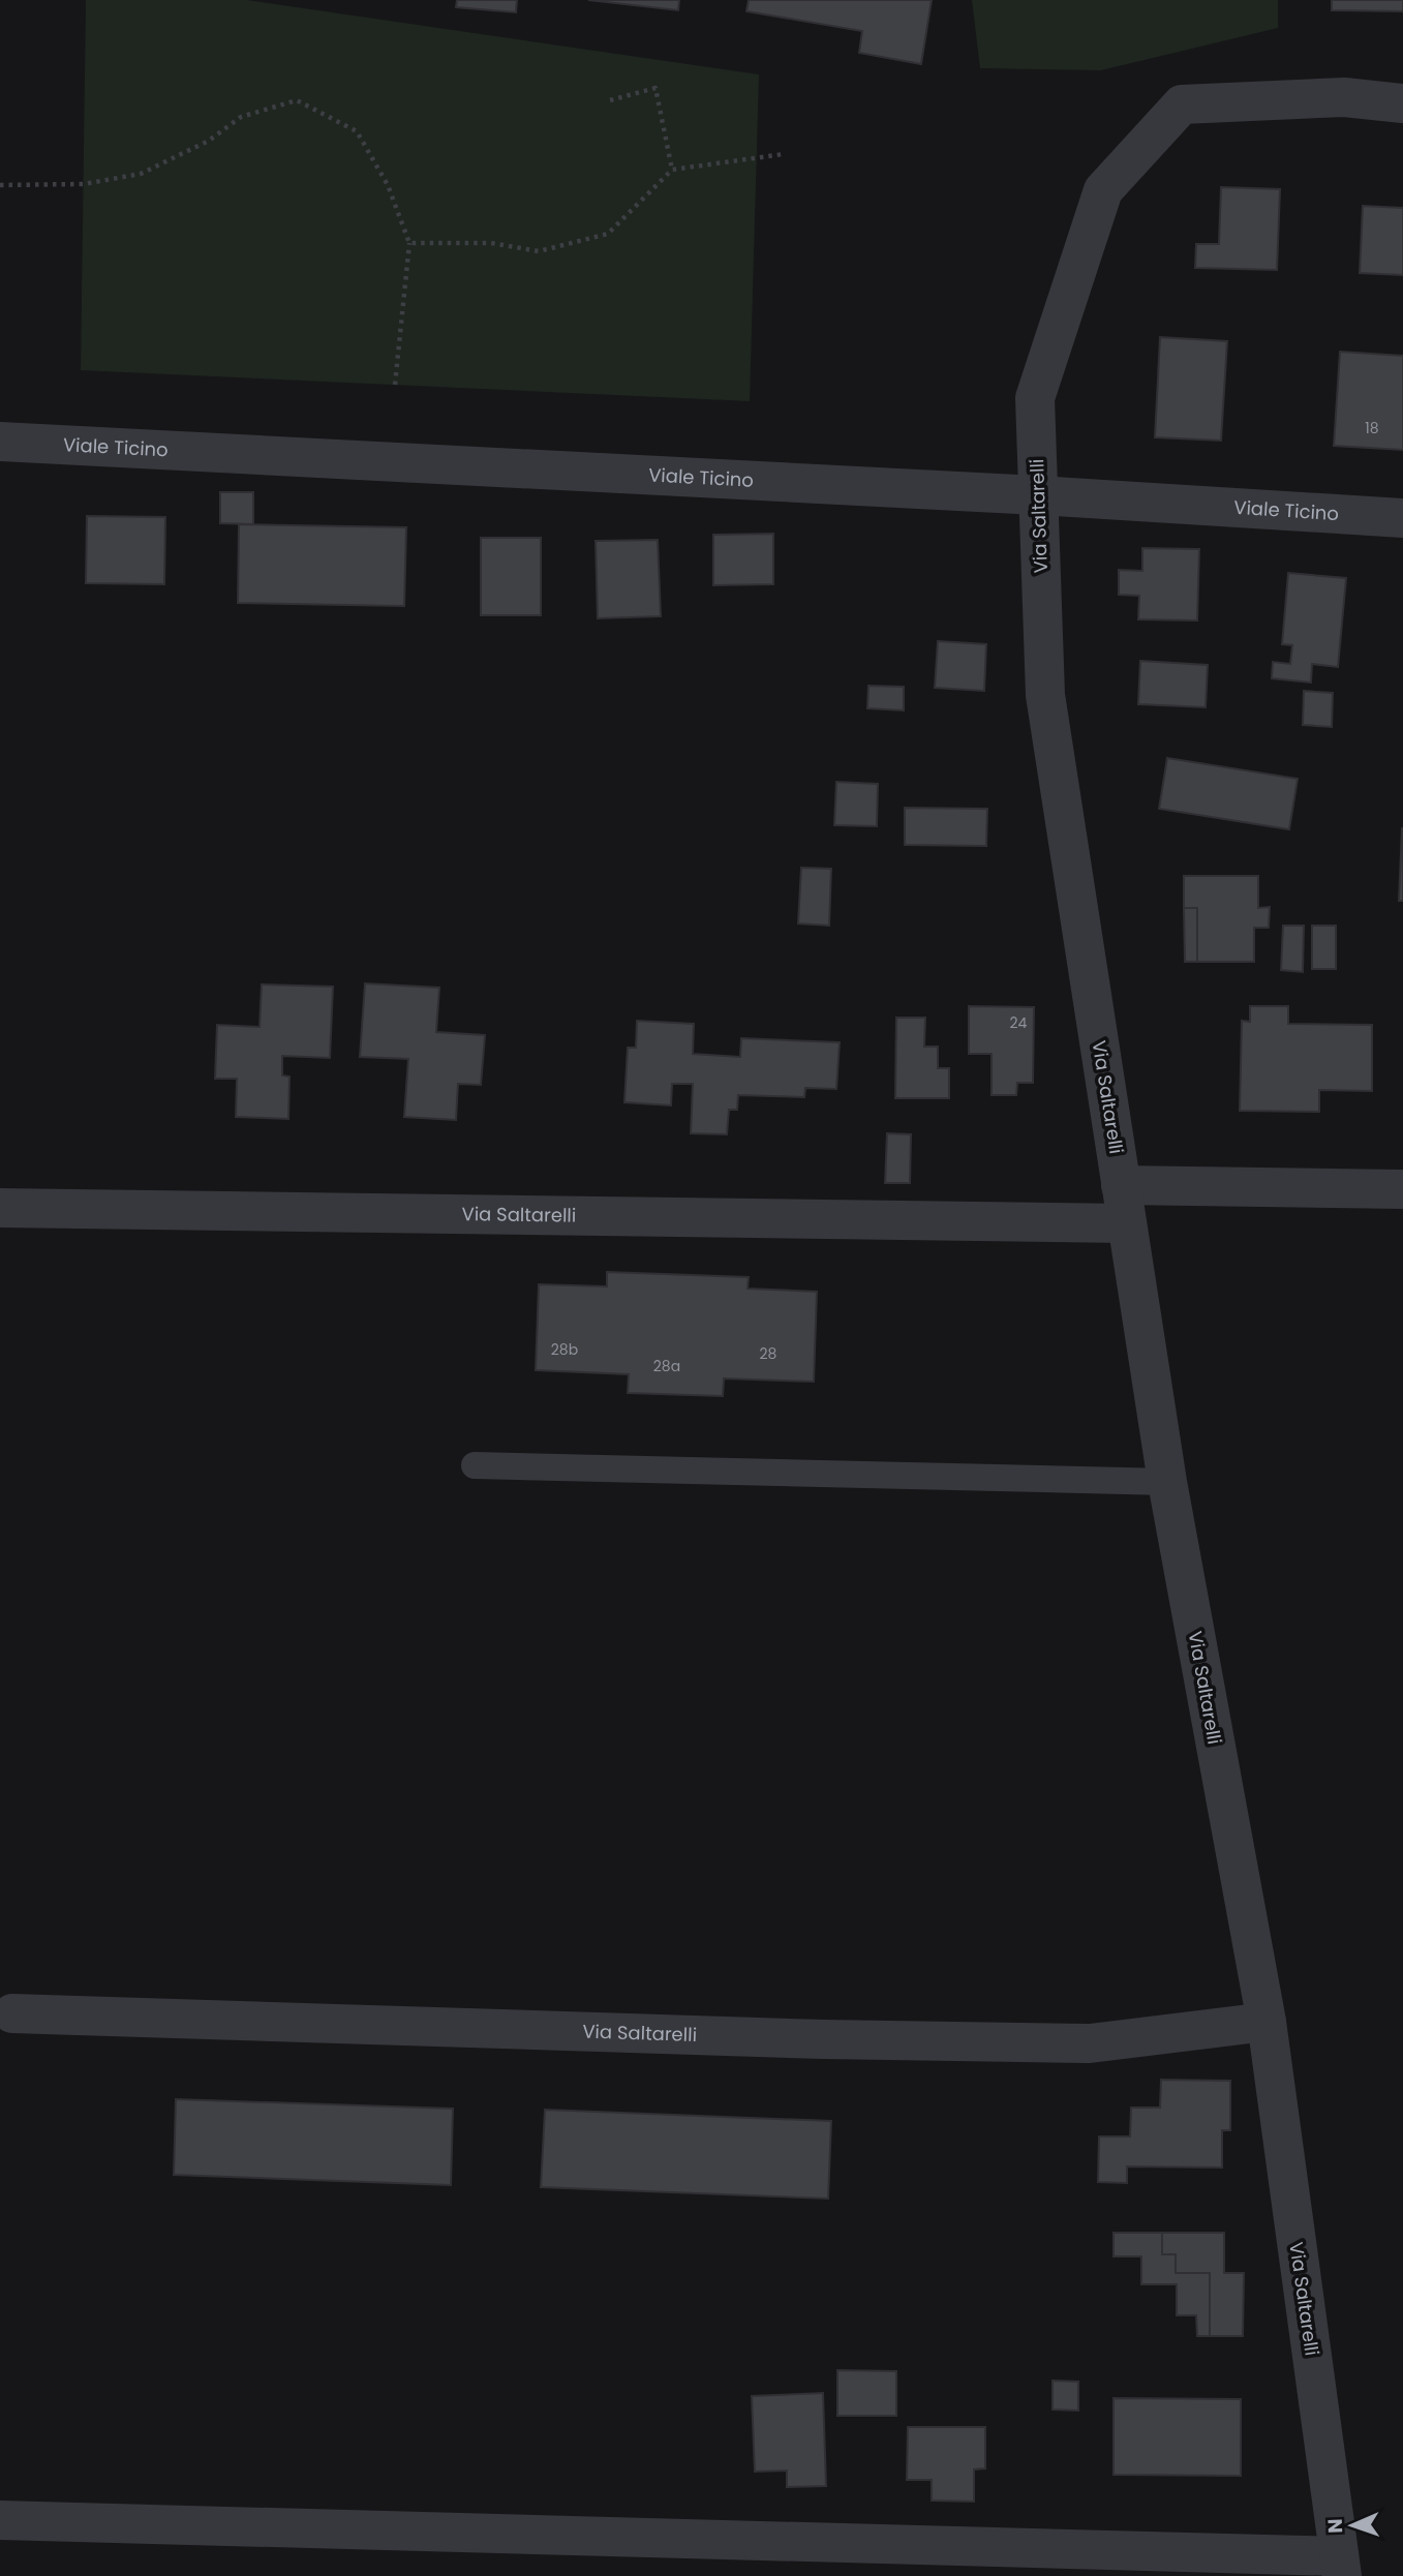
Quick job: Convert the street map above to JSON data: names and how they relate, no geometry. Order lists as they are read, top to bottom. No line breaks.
{"streets":{"street":["Viale Ticino","Via Saltarelli"]},"crossings":[["Viale Ticino","Via Saltarelli"]],"house_numbers":["18","24","28b","28","28a"],"north":"left"}
